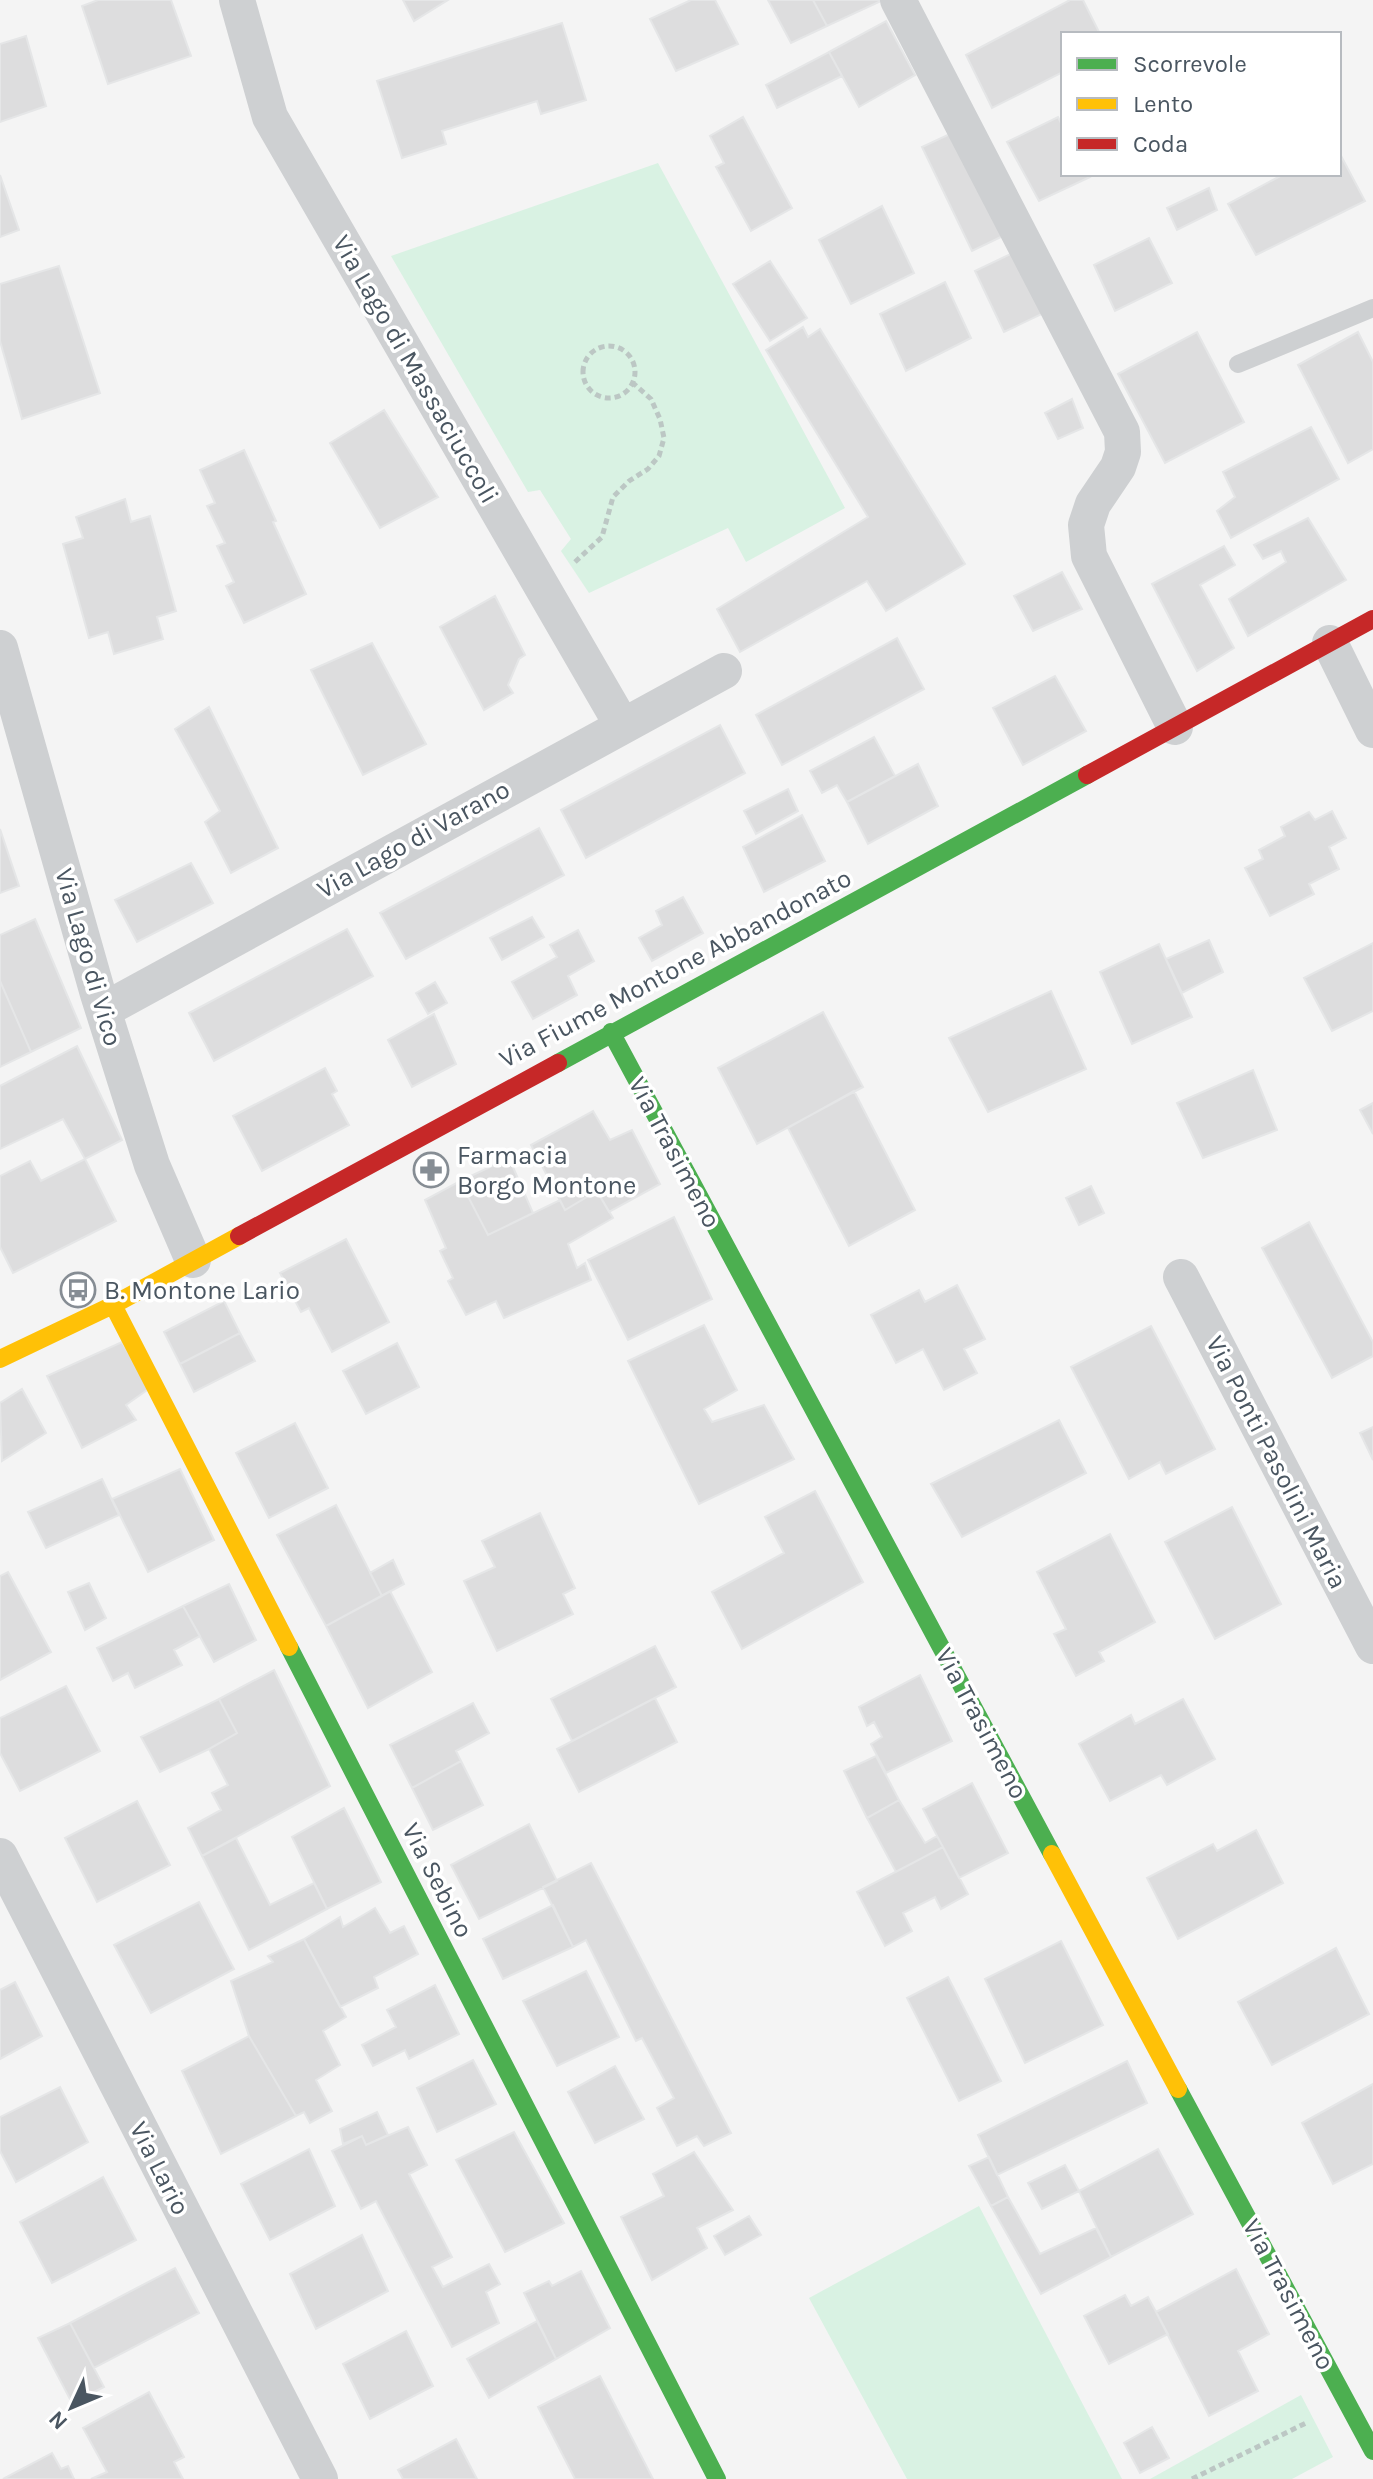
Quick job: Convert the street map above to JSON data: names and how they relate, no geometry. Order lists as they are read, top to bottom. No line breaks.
{"streets":{"street":["Via Lago di Massaciuccoli","Via Lago di Varano","Via Lago di Vico","Via Fiume Montone Abbandonato","Via Trasimeno","Via Ponti Pasolini Maria","Via Sebino","Via Lario"]},"crossings":[["Via Lago di Massaciuccoli","Via Lago di Varano"],["Via Lago di Varano","Via Lago di Vico"],["Via Lago di Vico","Via Fiume Montone Abbandonato"],["Via Fiume Montone Abbandonato","Via Trasimeno"],["Via Fiume Montone Abbandonato","Via Sebino"]],"places":{"pharmacy":["Farmacia Borgo Montone"],"bus stop":["B. Montone Lario"]},"legend":["Scorrevole","Lento","Coda"],"north":"bottom left"}
